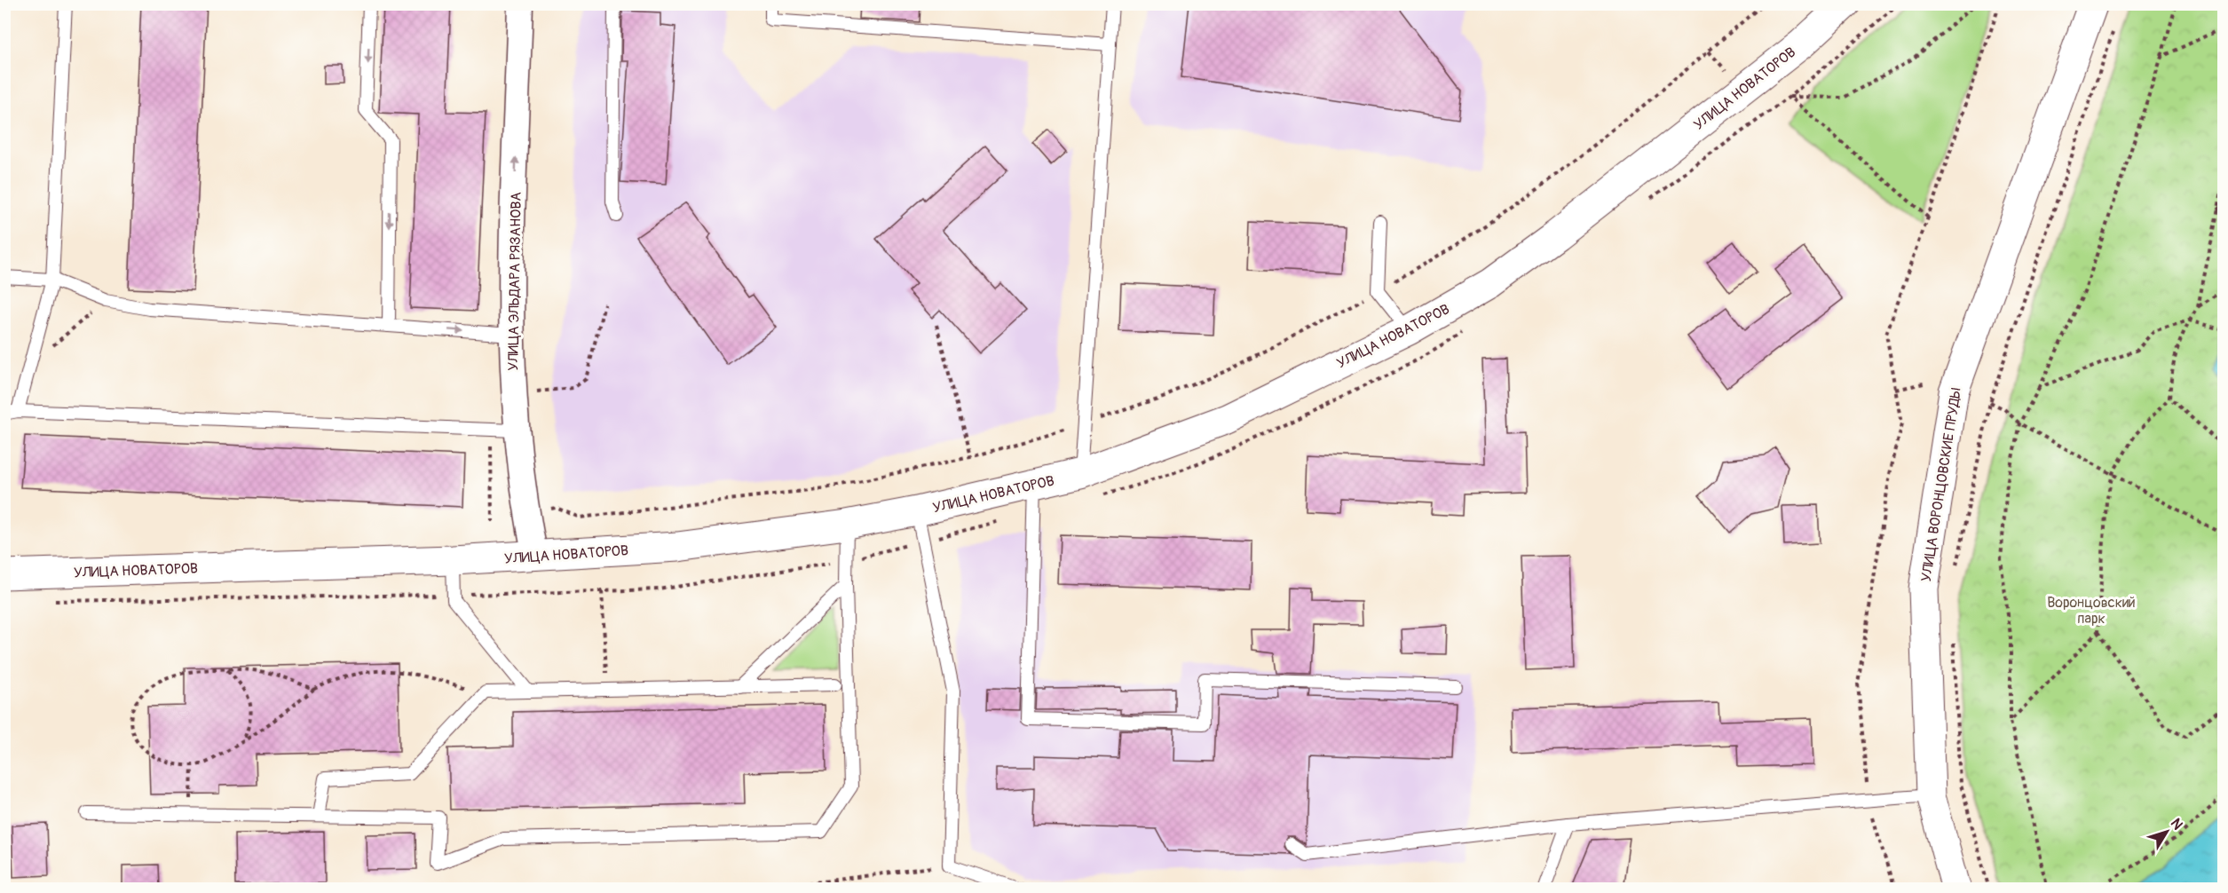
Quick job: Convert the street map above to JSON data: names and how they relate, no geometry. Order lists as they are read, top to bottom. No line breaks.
{"streets":{"street":["УЛИЦА НОВАТОРОВ","УЛИЦА ЭЛЬДАРА РЯЗАНОВА","УЛИЦА ВОРОНЦОВСКИЕ ПРУДЫ"]},"crossings":[["УЛИЦА НОВАТОРОВ","УЛИЦА ЭЛЬДАРА РЯЗАНОВА"]],"one_way":["УЛИЦА ЭЛЬДАРА РЯЗАНОВА"],"parks":["Воронцовский парк"],"north":"top right"}
